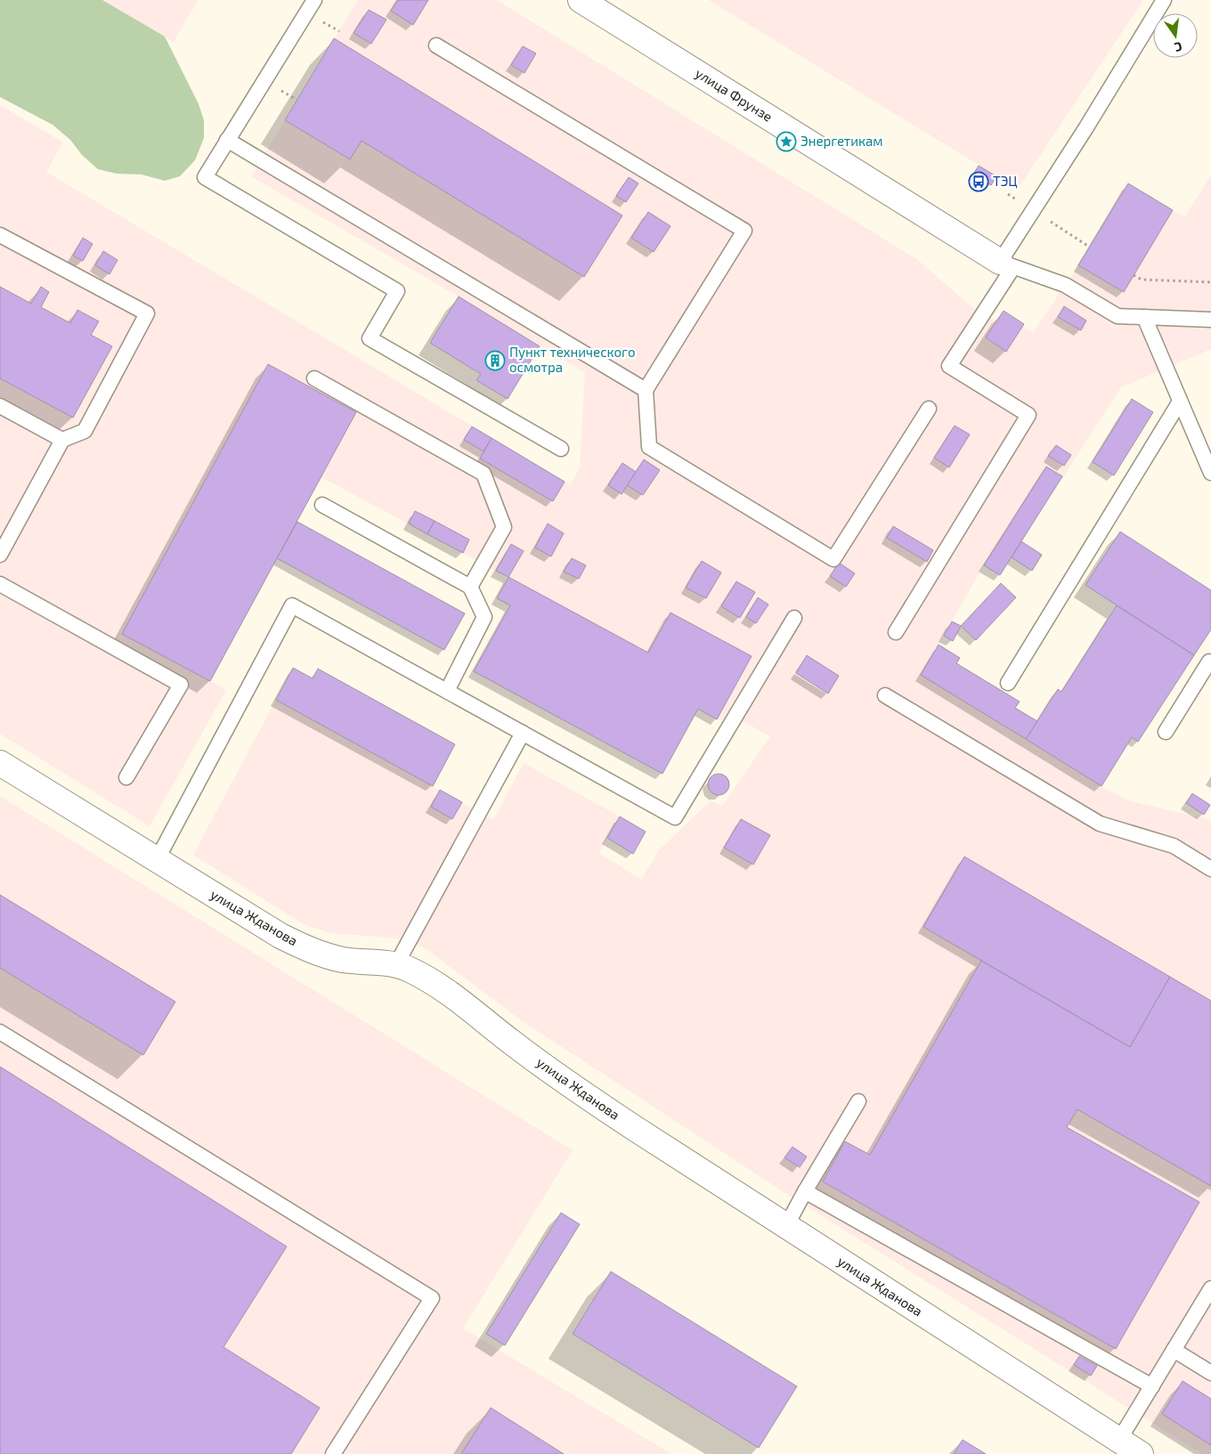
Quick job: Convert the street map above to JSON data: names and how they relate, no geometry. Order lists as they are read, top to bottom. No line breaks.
{"streets":{"street":["улица Фрунзе","улица Жданова"]},"places":{"place":["Энергетикам"],"bus stop":["ТЭЦ"],"building":["Пункт технического осмотра"]},"north":"bottom"}
